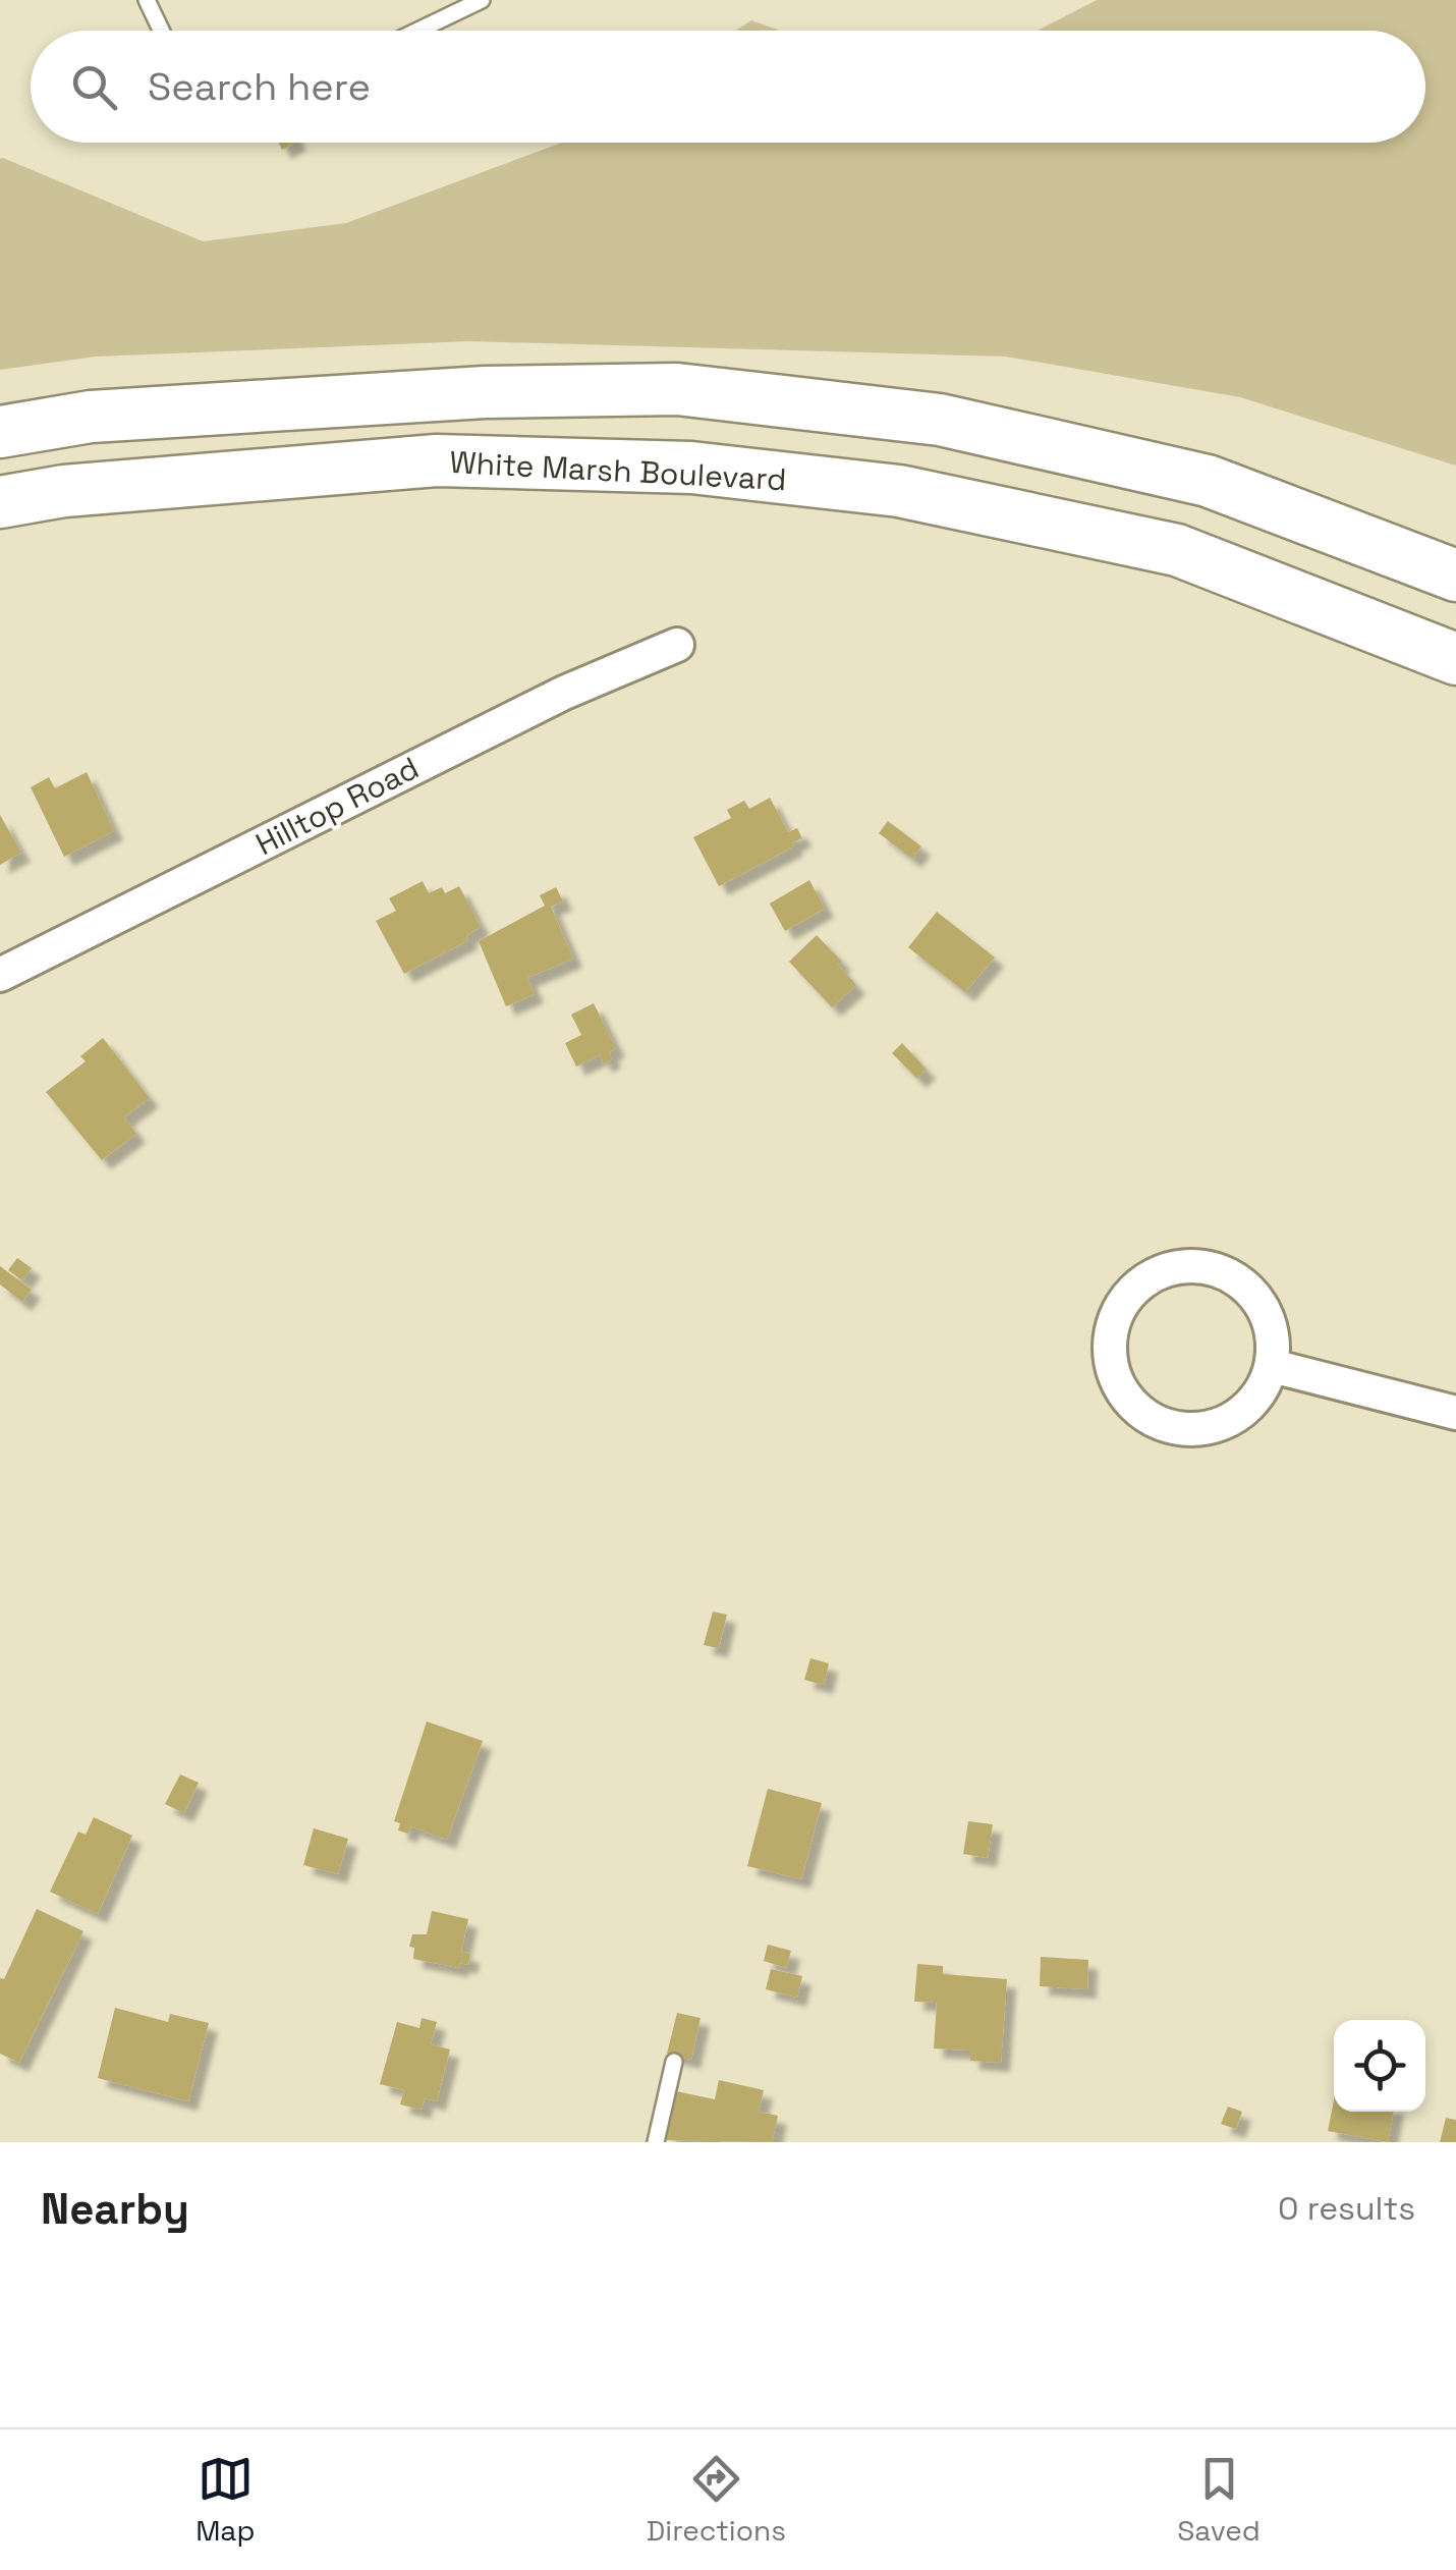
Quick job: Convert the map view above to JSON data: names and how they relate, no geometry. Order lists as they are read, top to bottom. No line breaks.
{"streets":{"main road":["White Marsh Boulevard"],"street":["Hilltop Road"]},"page":{"search":"Search here","heading":["Nearby","0 results"],"nav":["Map","Directions","Saved"]}}
